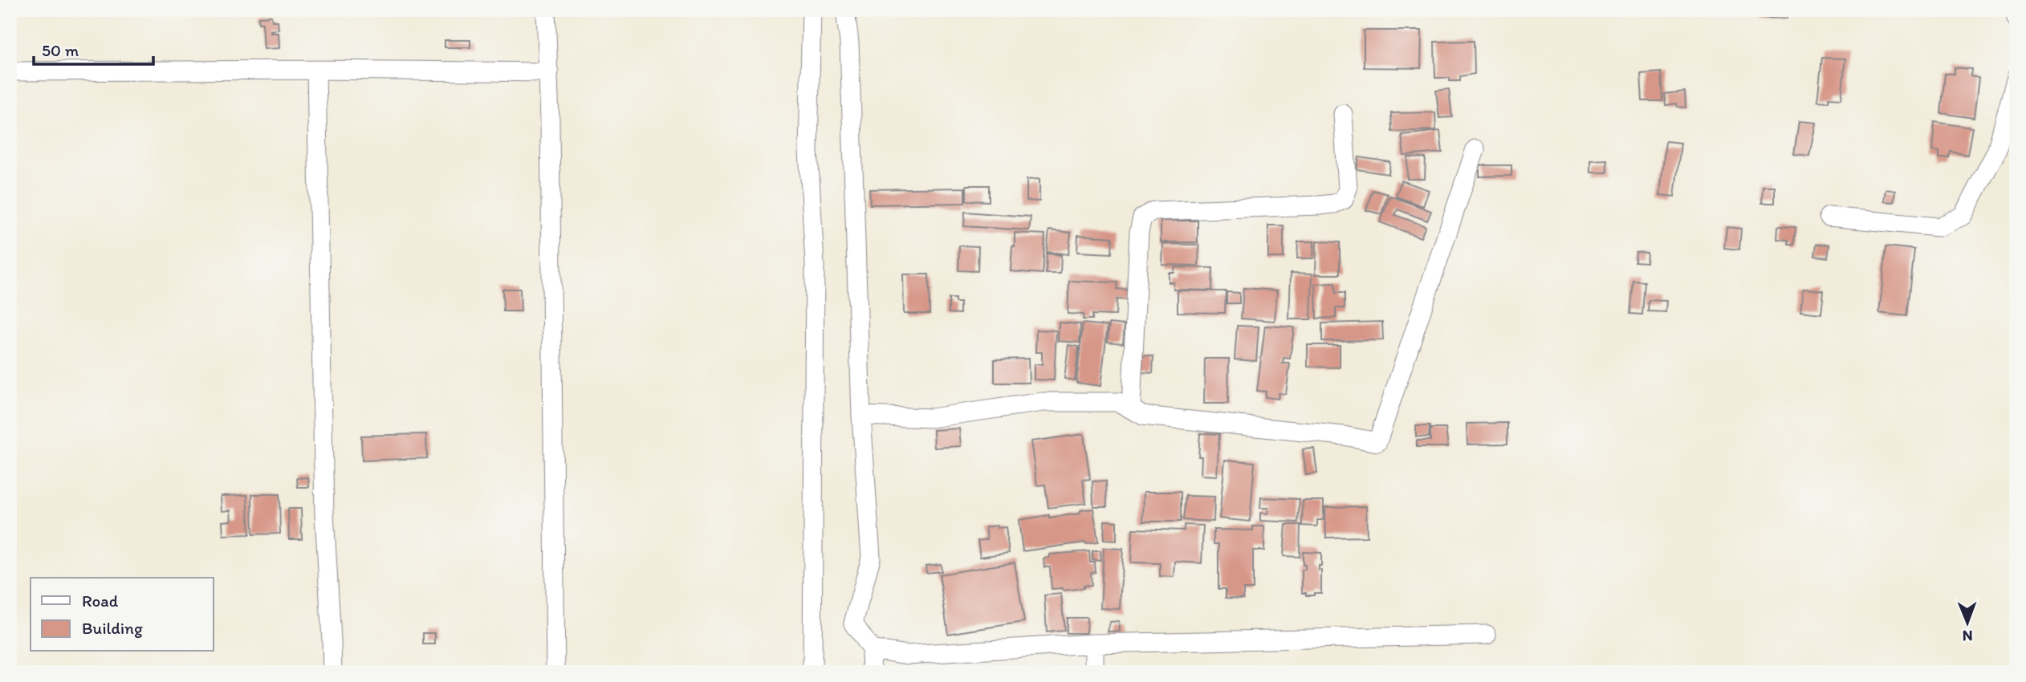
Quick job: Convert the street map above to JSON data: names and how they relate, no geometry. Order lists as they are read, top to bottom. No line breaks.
{"legend":["Road","Building"],"scale_bar":"50 m","north":"bottom"}
